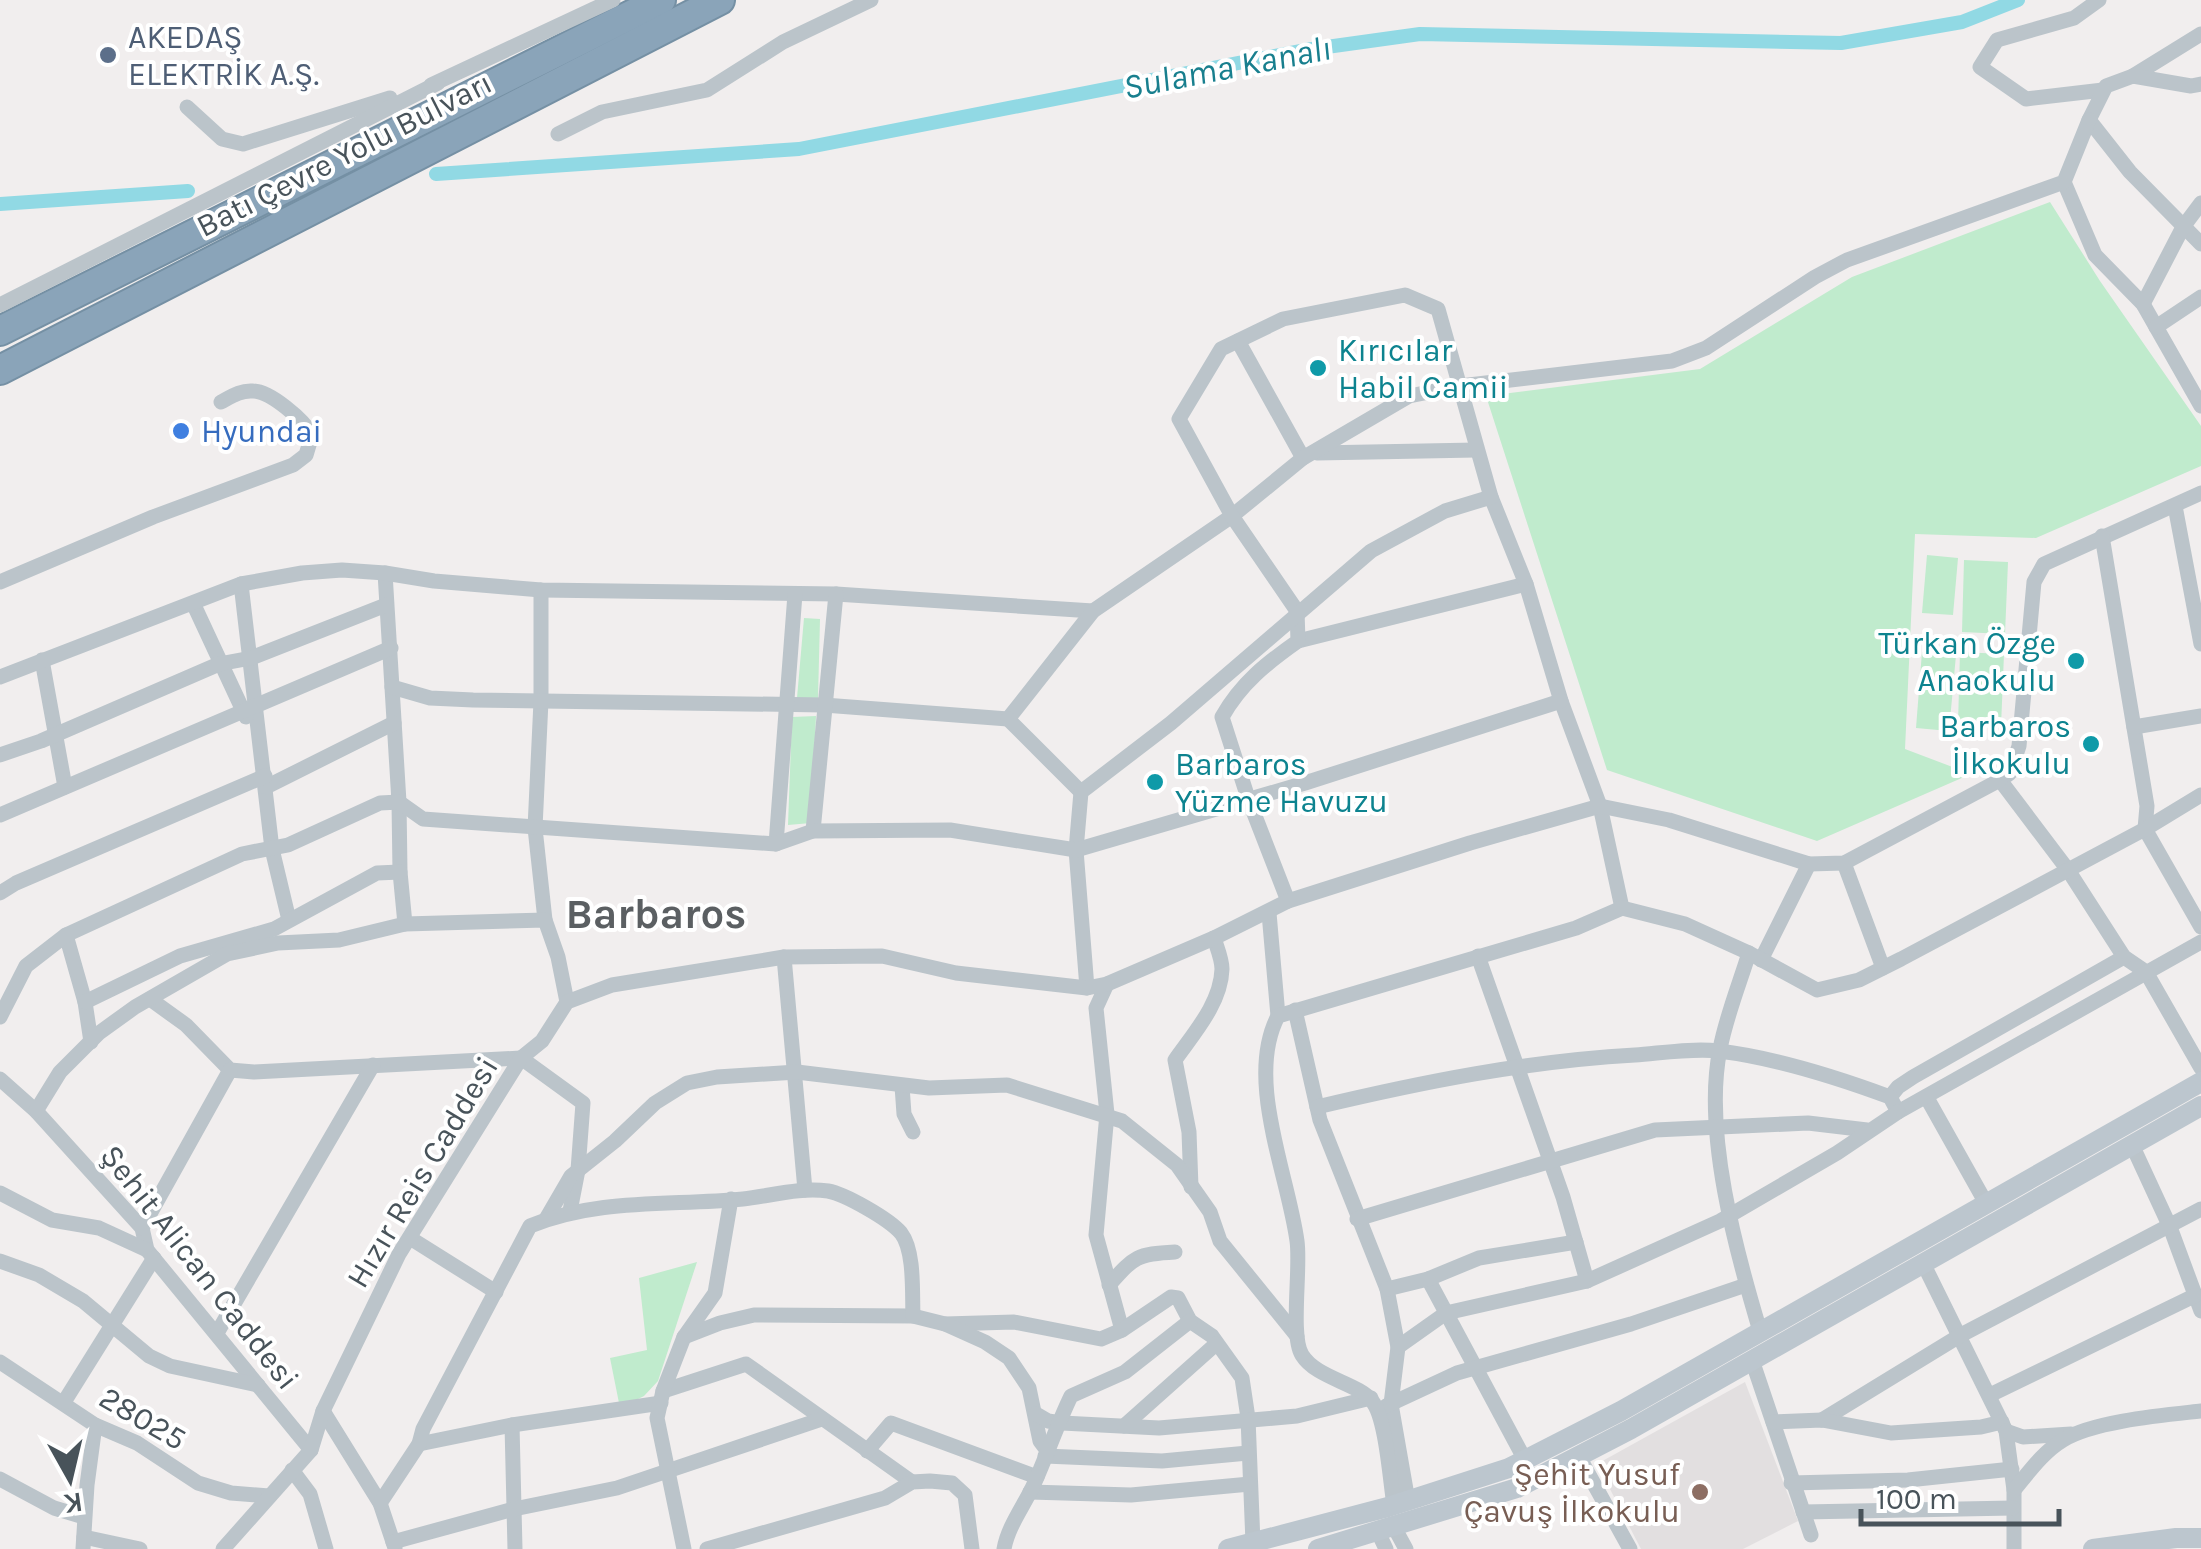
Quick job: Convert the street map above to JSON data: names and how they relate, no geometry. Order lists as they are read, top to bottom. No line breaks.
{"streets":{"highway":["Batı Çevre Yolu Bulvarı"],"street":["Hızır Reis Caddesi","Şehit Alican Caddesi","28025"]},"crossings":[["Hızır Reis Caddesi","Şehit Alican Caddesi"],["Hızır Reis Caddesi","28025"]],"districts":["Barbaros"],"water":["Sulama Kanalı"],"places":["AKEDAŞ ELEKTRİK A.Ş.","Kırıcılar Habil Camii","Hyundai","Türkan Özge Anaokulu","Barbaros İlkokulu","Barbaros Yüzme Havuzu","Şehit Yusuf Çavuş İlkokulu"],"scale_bar":"100 m","north":"bottom"}
